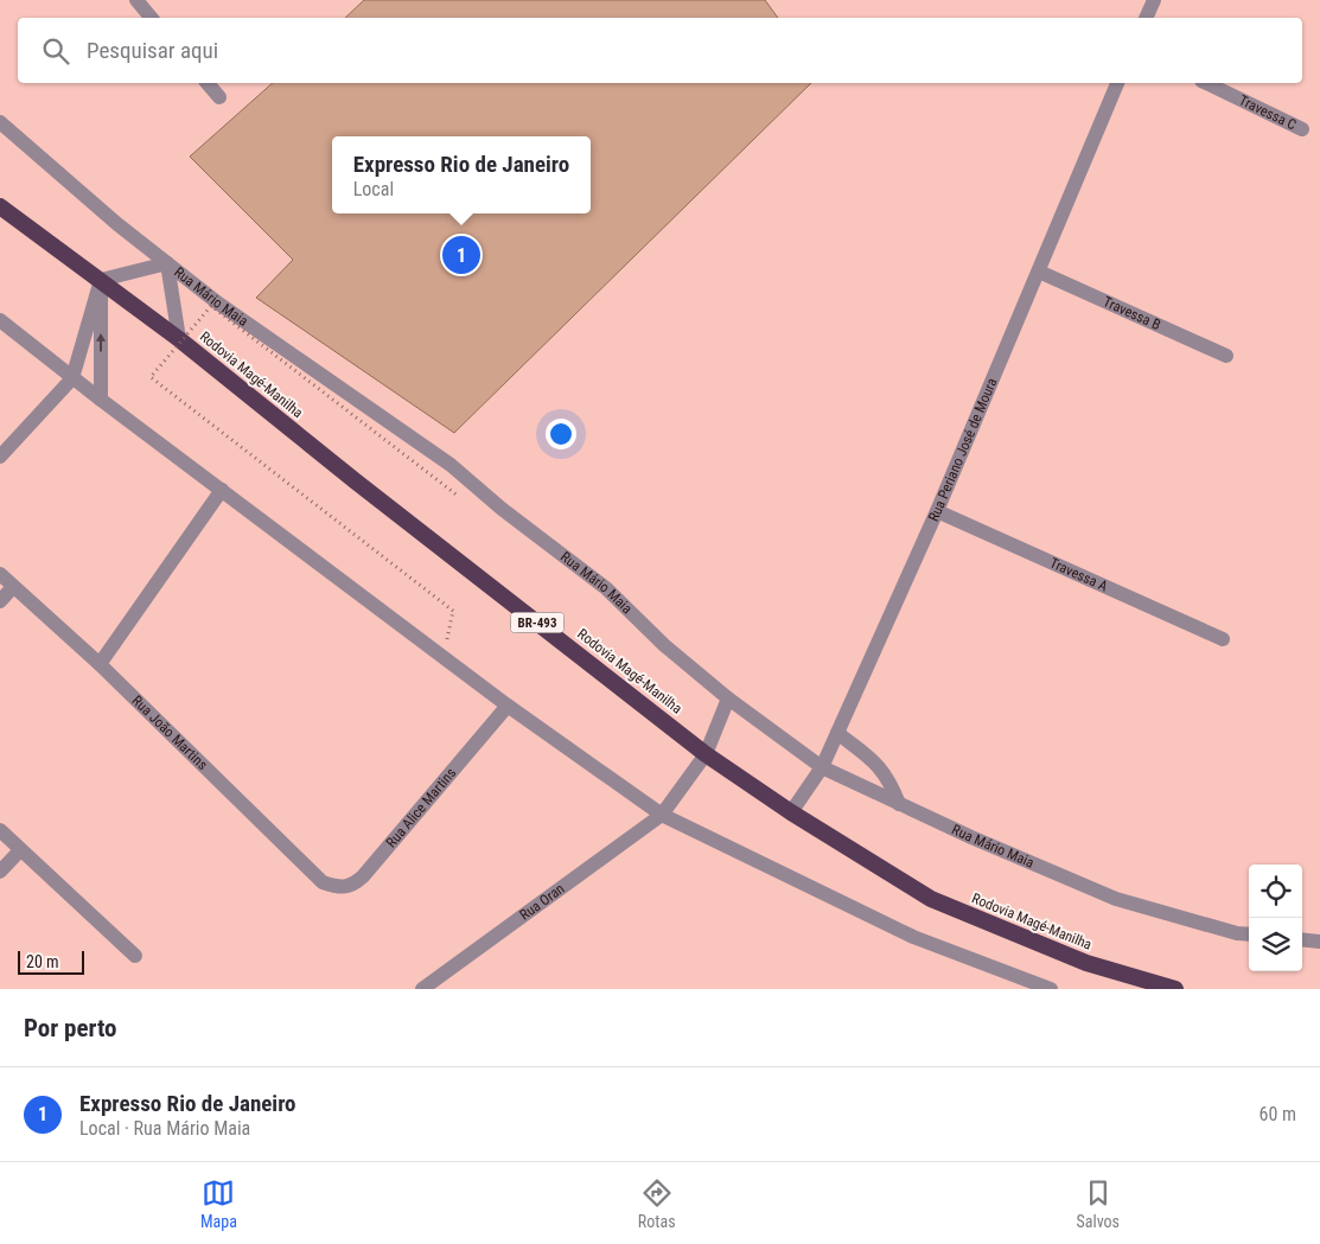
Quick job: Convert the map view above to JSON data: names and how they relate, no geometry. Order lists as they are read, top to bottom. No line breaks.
{"streets":{"highway":["Rodovia Magé-Manilha","BR-493"],"street":["Travessa C","Rua Mário Maia","Travessa B","Rua Periano José de Moura","Travessa A","Rua João Martins","Rua Alice Martins","Rua Oran"]},"crossings":[["Rua Mário Maia","Rua Periano José de Moura"],["Rua Mário Maia","Rua Oran"],["Travessa B","Rua Periano José de Moura"],["Rodovia Magé-Manilha","Rua Periano José de Moura"],["Rodovia Magé-Manilha","Rua Oran"],["Rua Periano José de Moura","Travessa A"],["Rua João Martins","Rua Alice Martins"]],"scale_bar":"20 m","page":{"search":"Pesquisar aqui","popup":["Expresso Rio de Janeiro","Local"],"pins":"1","scale":"20 m","heading":"Por perto","list":[{"mark":"1","name":"Expresso Rio de Janeiro","note":"Local · Rua Mário Maia","value":"60 m"}],"nav":["Mapa","Rotas","Salvos"]}}
